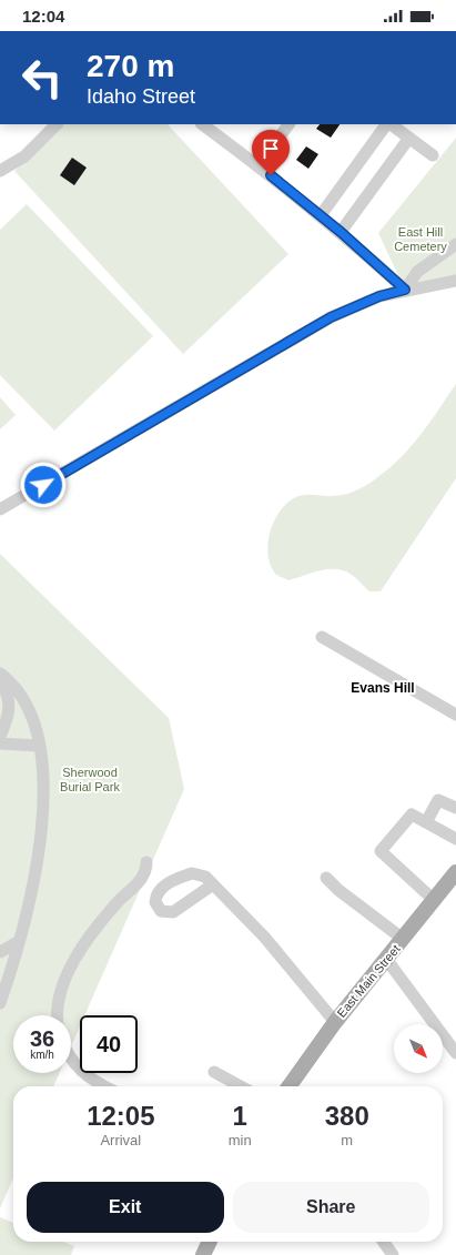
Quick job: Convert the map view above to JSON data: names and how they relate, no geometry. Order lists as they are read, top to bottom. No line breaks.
{"streets":{"main road":["East Main Street"]},"districts":["Evans Hill"],"parks":["East Hill Cemetery","Sherwood Burial Park"],"north":"bottom right","page":{"status":"12:04","turn":["270 m","Idaho Street"],"speed":"36 km/h","limit":"40","eta":["12:05","Arrival","1","min","380","m"],"buttons":["Exit","Share"]}}
